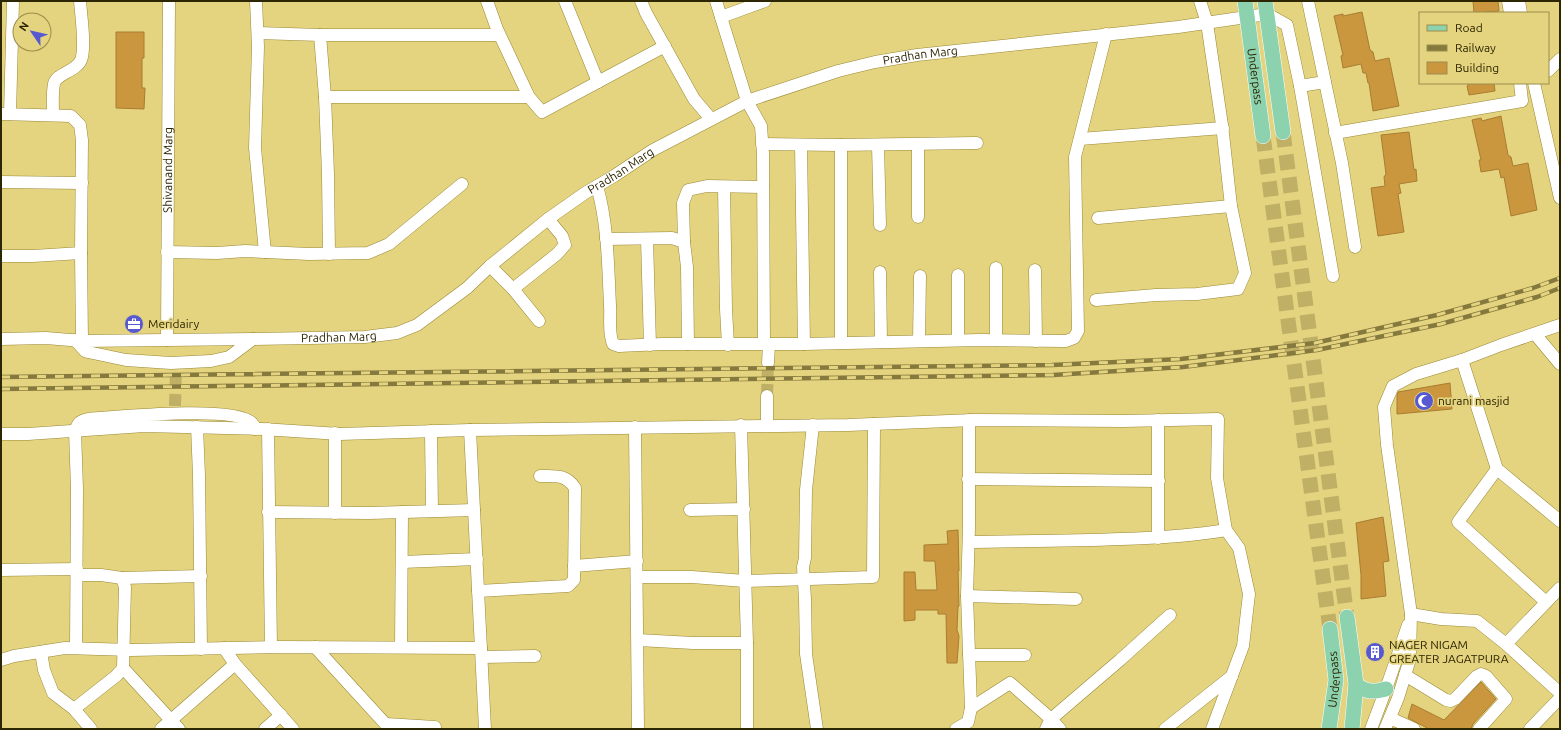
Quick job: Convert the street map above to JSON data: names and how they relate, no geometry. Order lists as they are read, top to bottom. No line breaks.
{"streets":{"main road":["Underpass"],"street":["Pradhan Marg","Shivanand Marg"]},"crossings":[["Pradhan Marg","Underpass"],["Pradhan Marg","Shivanand Marg"]],"places":{"office":["Meridairy"],"mosque":["nurani masjid"],"building":["NAGER NIGAM GREATER JAGATPURA"]},"legend":["Road","Railway","Building"],"north":"top left"}
